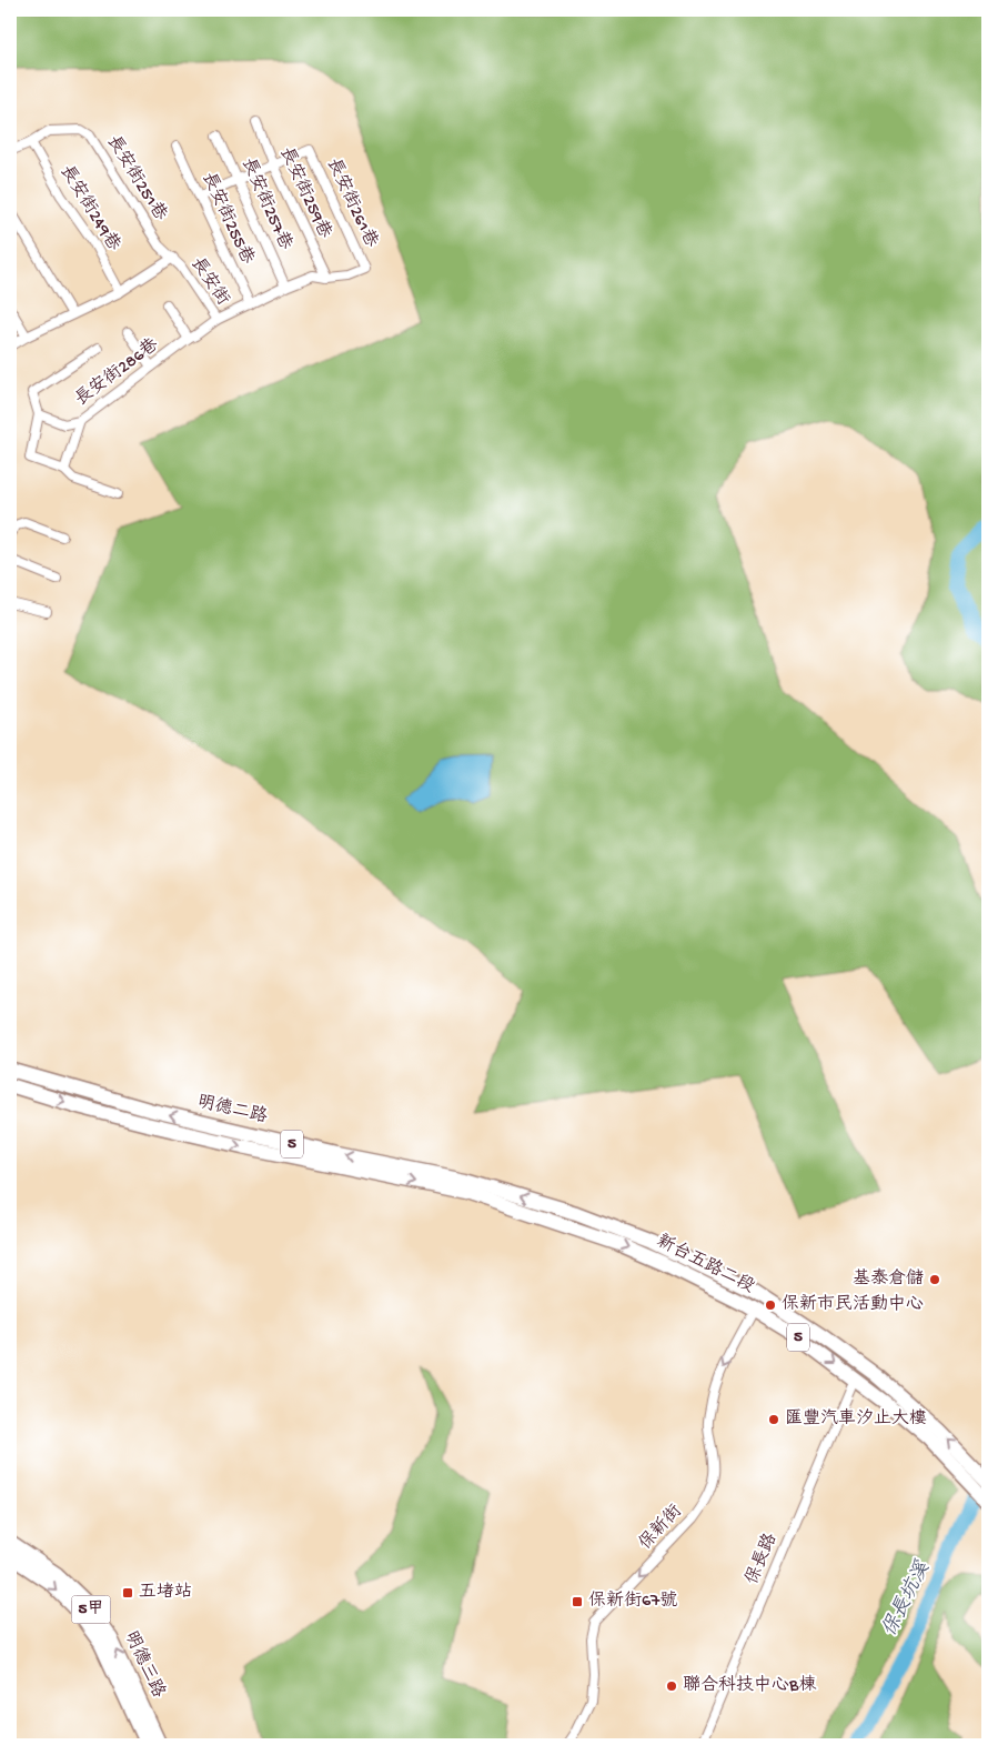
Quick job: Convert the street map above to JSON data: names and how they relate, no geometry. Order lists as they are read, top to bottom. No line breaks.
{"streets":{"main road":["明德二路","5","新台五路二段","5甲","明德三路"],"street":["長安街251巷","長安街259巷","長安街261巷","長安街257巷","長安街249巷","長安街255巷","長安街","長安街286巷","保新街","保長路"]},"crossings":[["長安街251巷","長安街249巷"],["長安街251巷","長安街"],["長安街259巷","長安街261巷"],["長安街259巷","長安街"],["長安街261巷","長安街"],["長安街257巷","長安街"],["長安街249巷","長安街"],["長安街255巷","長安街"],["長安街","長安街286巷"],["明德二路","新台五路二段"]],"one_way":["保新街"],"water":["保長坑溪"],"places":{"other":["基泰倉儲","保新市民活動中心","匯豐汽車汐止大樓","聯合科技中心B棟"],"transit":["五堵站","保新街67號"]}}
